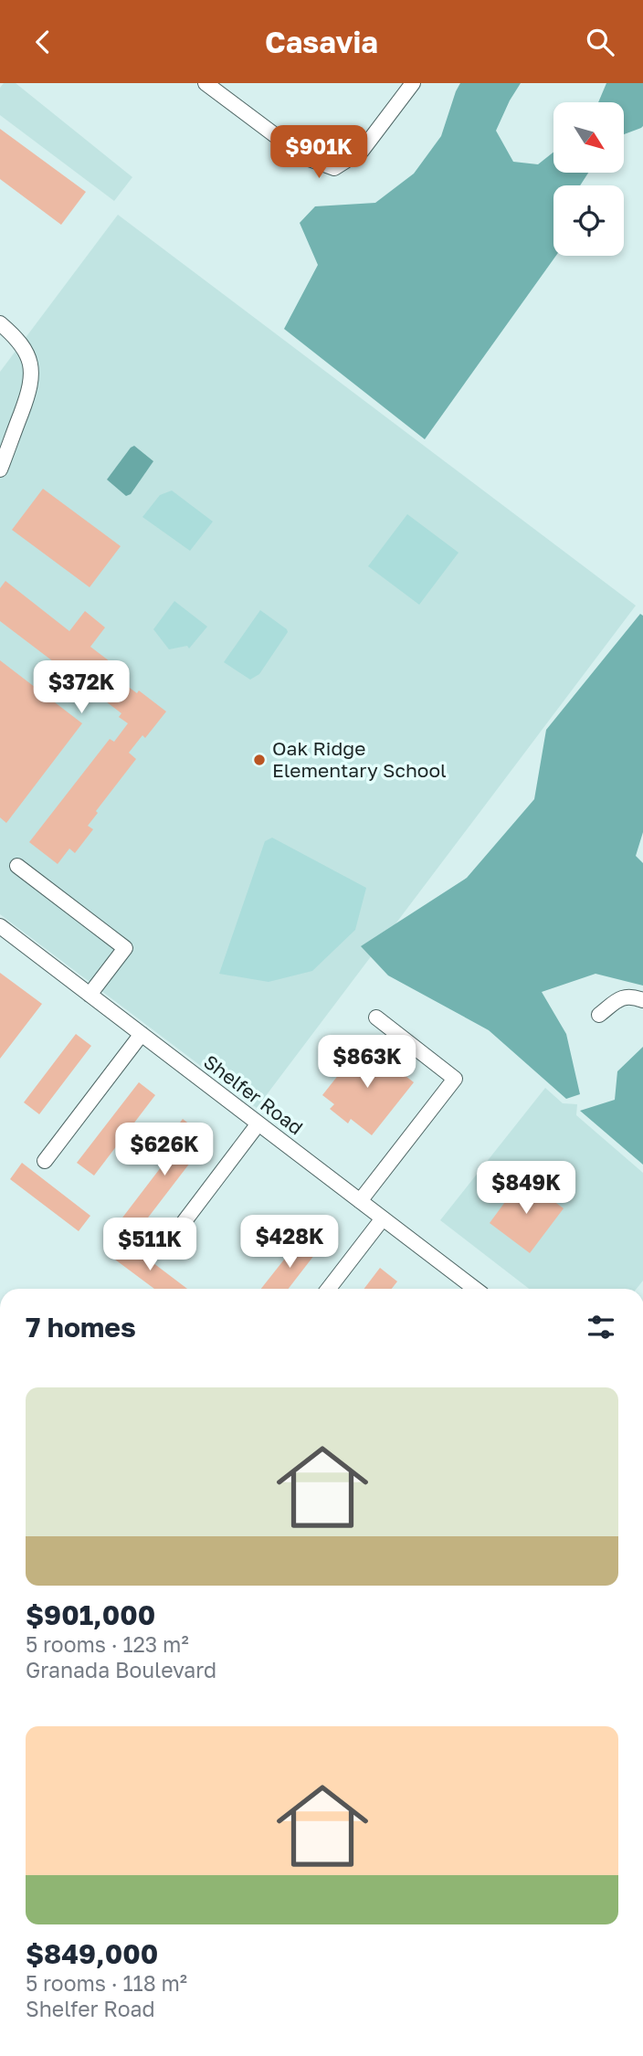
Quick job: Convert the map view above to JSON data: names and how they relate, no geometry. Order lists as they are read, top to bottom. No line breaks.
{"streets":{"street":["Shelfer Road"]},"places":["Oak Ridge Elementary School"],"north":"bottom right","page":{"header":"Casavia","price":["$901K","$372K","$863K","$626K","$849K","$428K","$511K"],"heading":"7 homes","list":[{"name":"$901,000","note":"5 rooms · 123 m² · Granada Boulevard"},{"name":"$849,000","note":"5 rooms · 118 m² · Shelfer Road"}]}}
